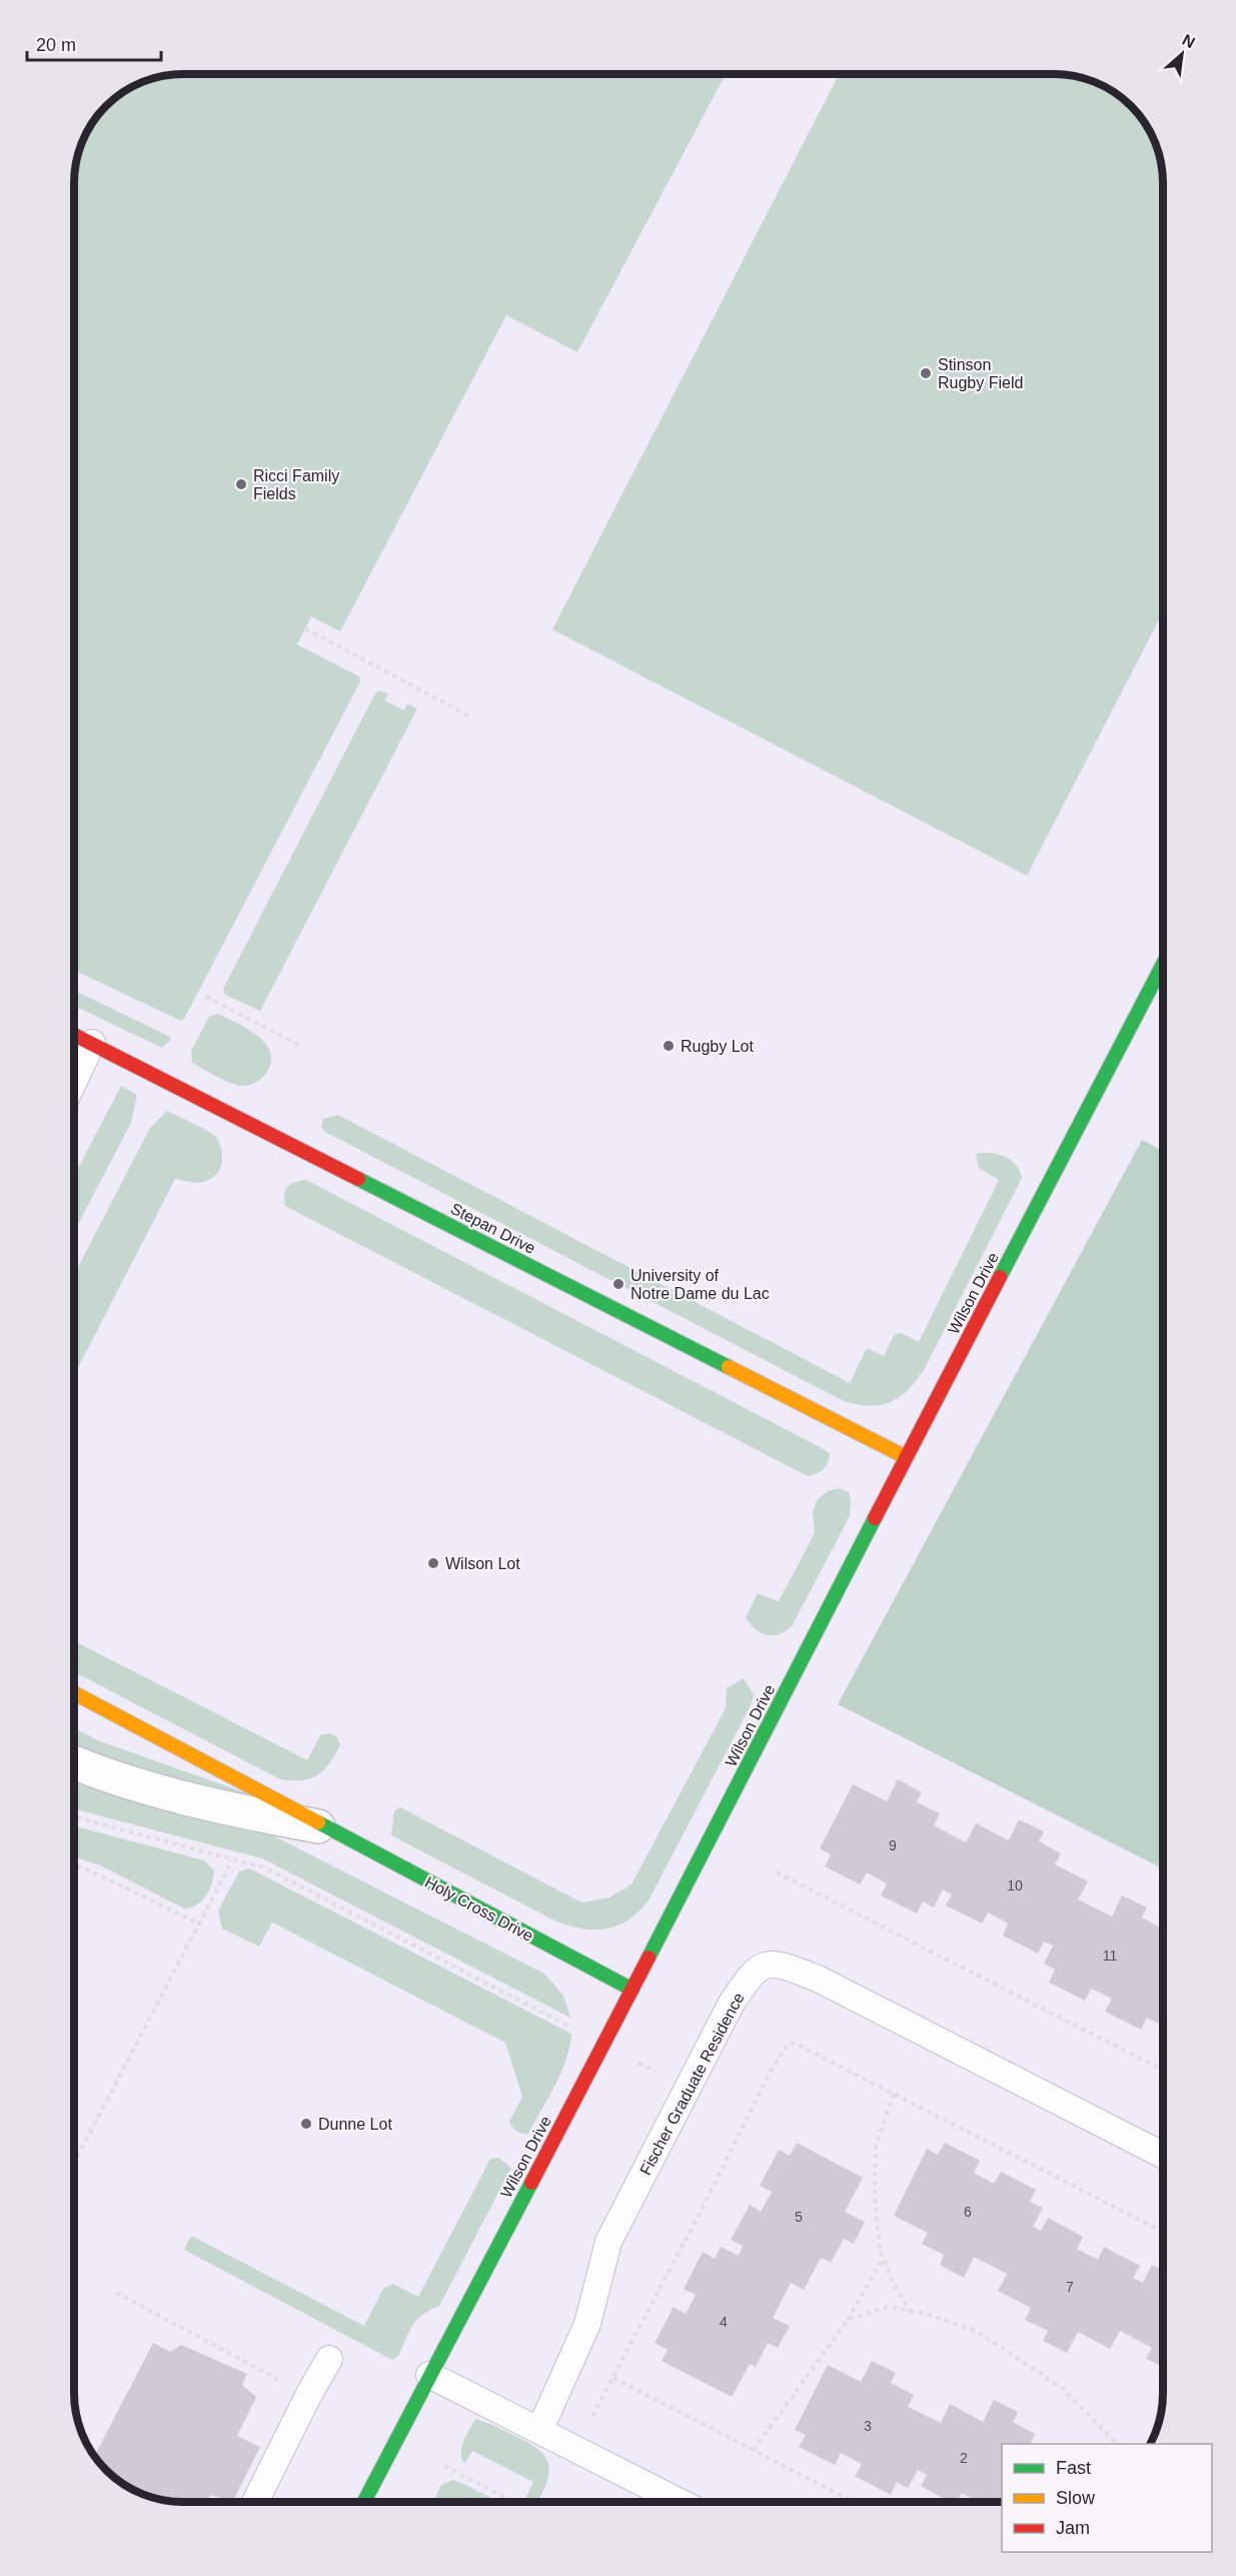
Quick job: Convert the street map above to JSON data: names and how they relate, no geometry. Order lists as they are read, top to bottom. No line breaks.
{"streets":{"street":["Stepan Drive","Wilson Drive","Holy Cross Drive"],"lane":["Fischer Graduate Residence"]},"crossings":[["Stepan Drive","Wilson Drive"],["Wilson Drive","Holy Cross Drive"]],"places":["Stinson Rugby Field","Ricci Family Fields","Rugby Lot","University of Notre Dame du Lac","Wilson Lot","Dunne Lot"],"house_numbers":["9","10","11","6","5","7","4","3","2"],"legend":["Fast","Slow","Jam"],"scale_bar":"20 m","north":"top right"}
